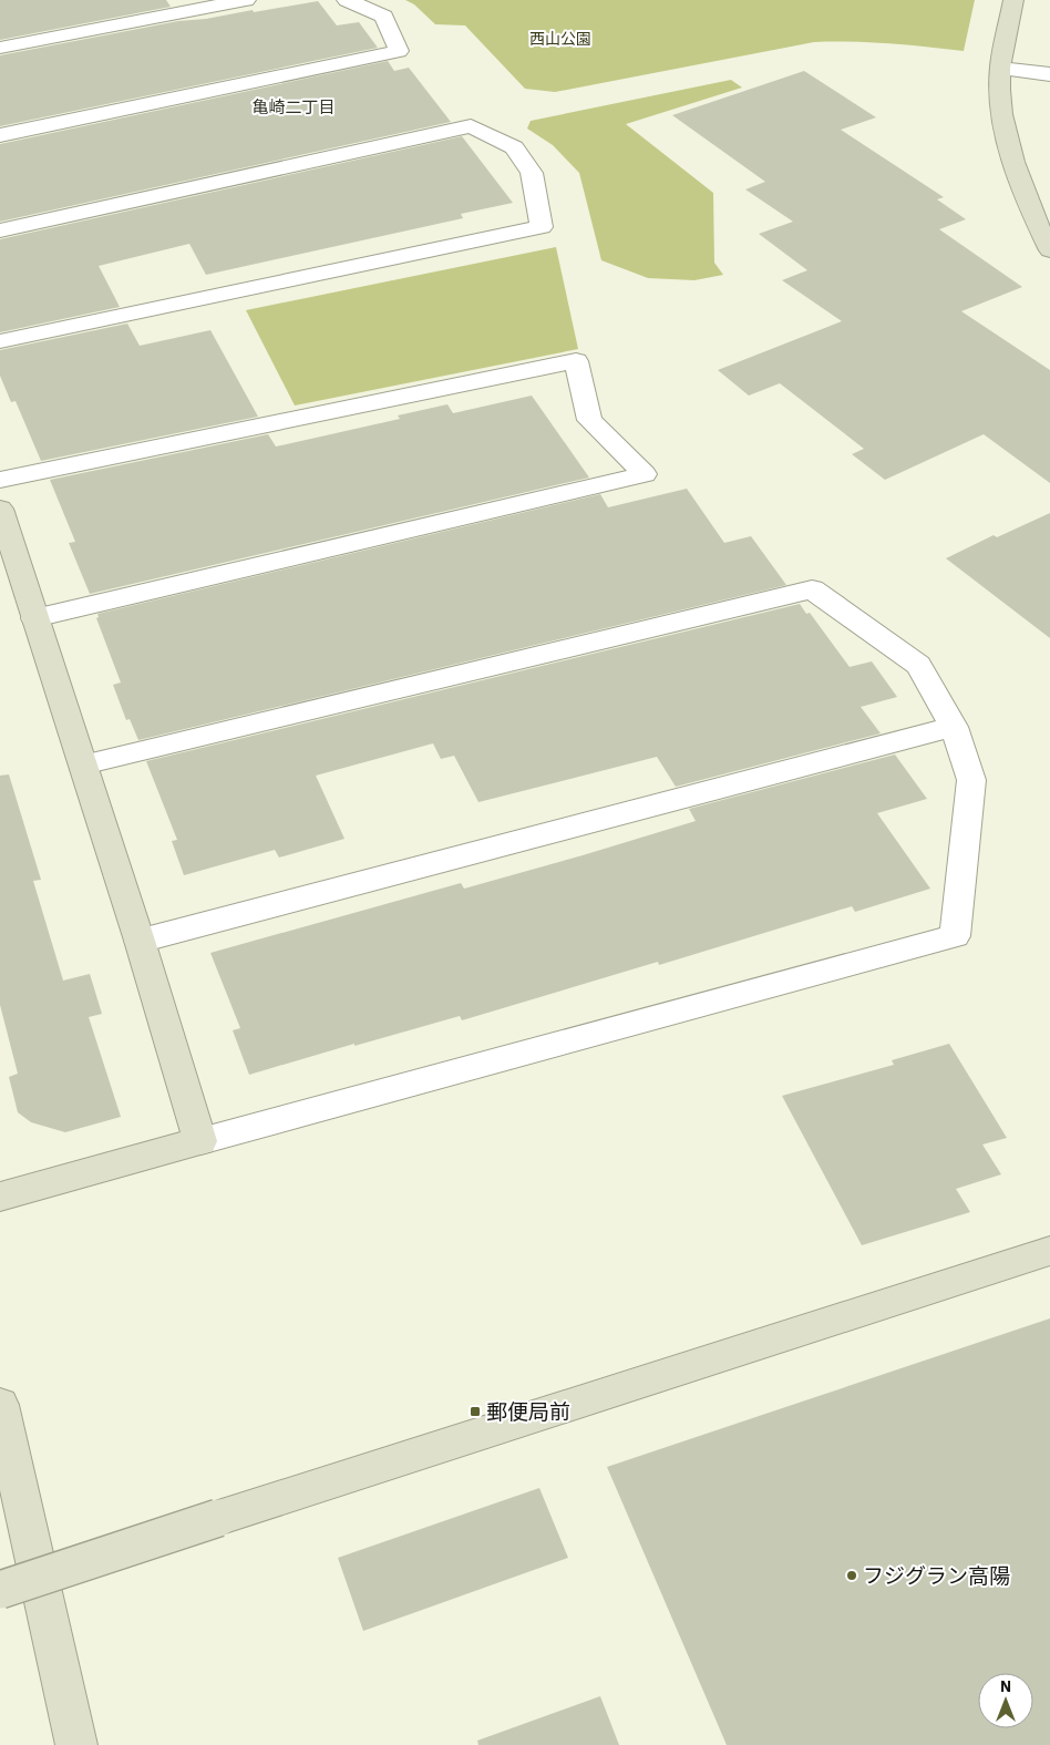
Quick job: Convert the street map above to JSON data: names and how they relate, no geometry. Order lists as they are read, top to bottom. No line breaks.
{"districts":["亀崎二丁目"],"parks":["西山公園"],"places":{"transit":["郵便局前"],"other":["フジグラン高陽"]},"north":"top"}
